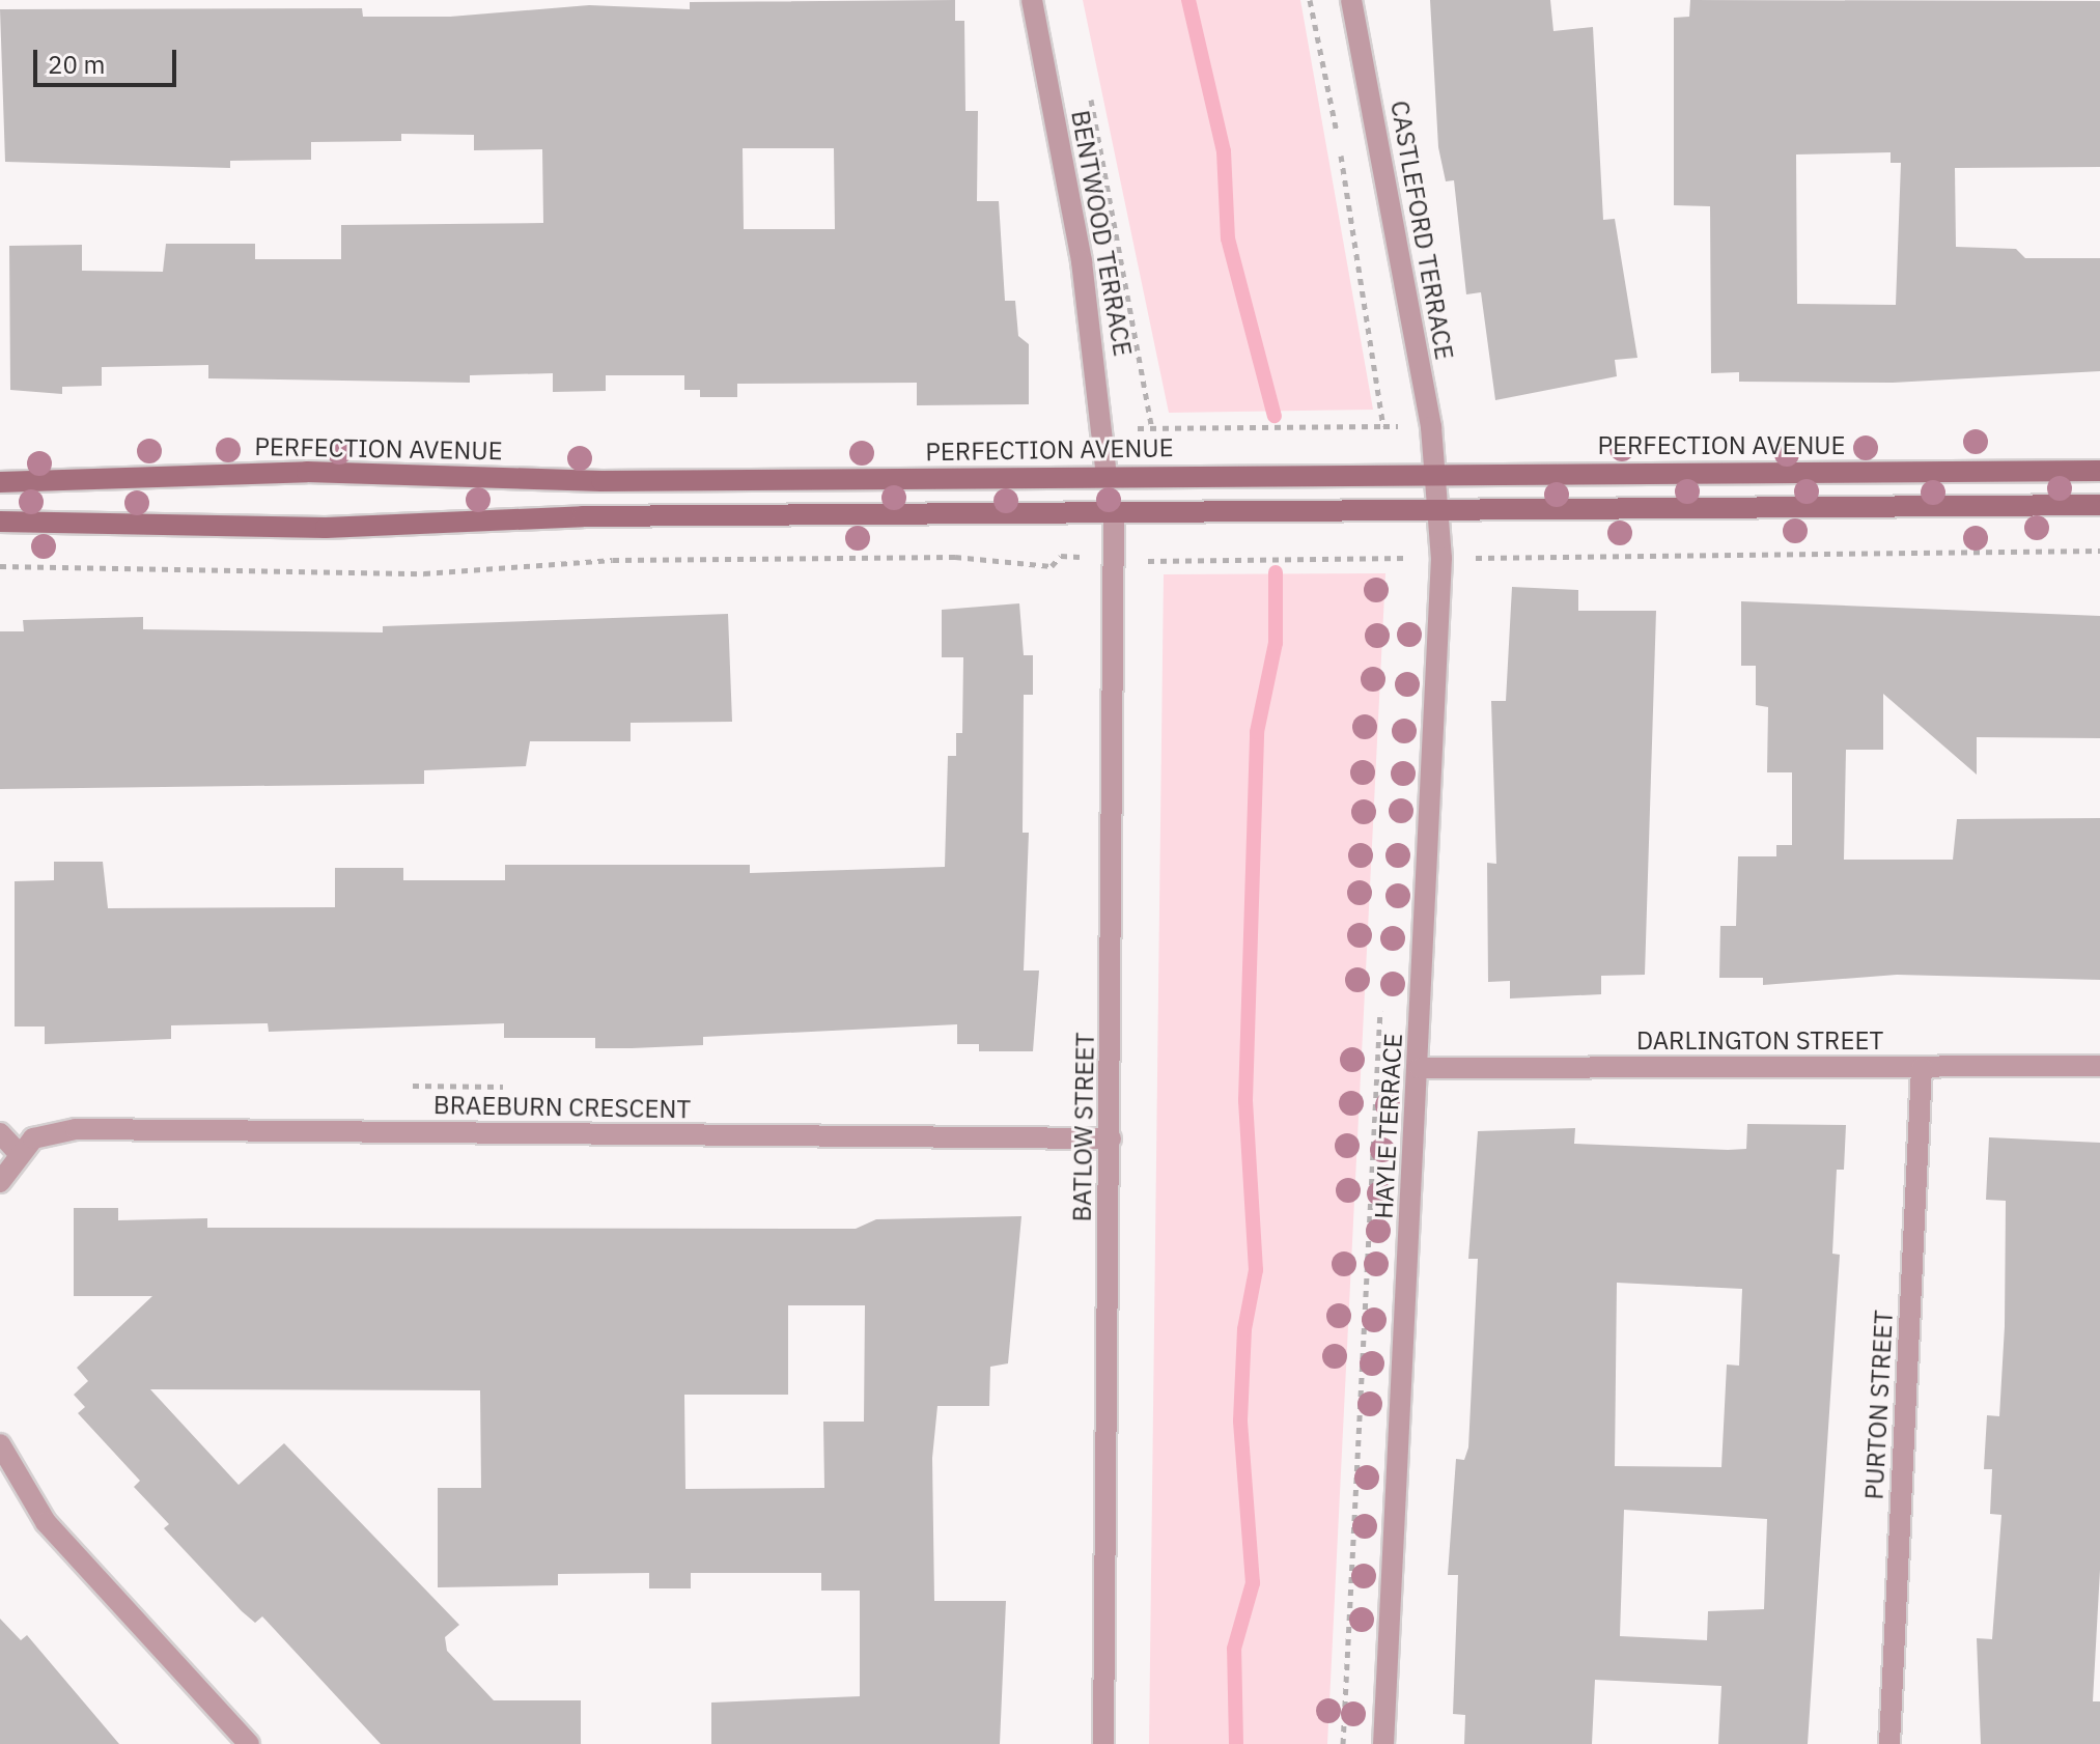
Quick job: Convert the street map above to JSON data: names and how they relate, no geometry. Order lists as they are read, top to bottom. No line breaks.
{"streets":{"street":["CASTLEFORD TERRACE","BENTWOOD TERRACE","PERFECTION AVENUE","DARLINGTON STREET","BRAEBURN CRESCENT","HAYLE TERRACE","BATLOW STREET","PURTON STREET"]},"crossings":[["CASTLEFORD TERRACE","PERFECTION AVENUE"],["CASTLEFORD TERRACE","HAYLE TERRACE"],["BENTWOOD TERRACE","PERFECTION AVENUE"],["DARLINGTON STREET","HAYLE TERRACE"],["DARLINGTON STREET","PURTON STREET"],["BRAEBURN CRESCENT","BATLOW STREET"]],"scale_bar":"20 m"}
